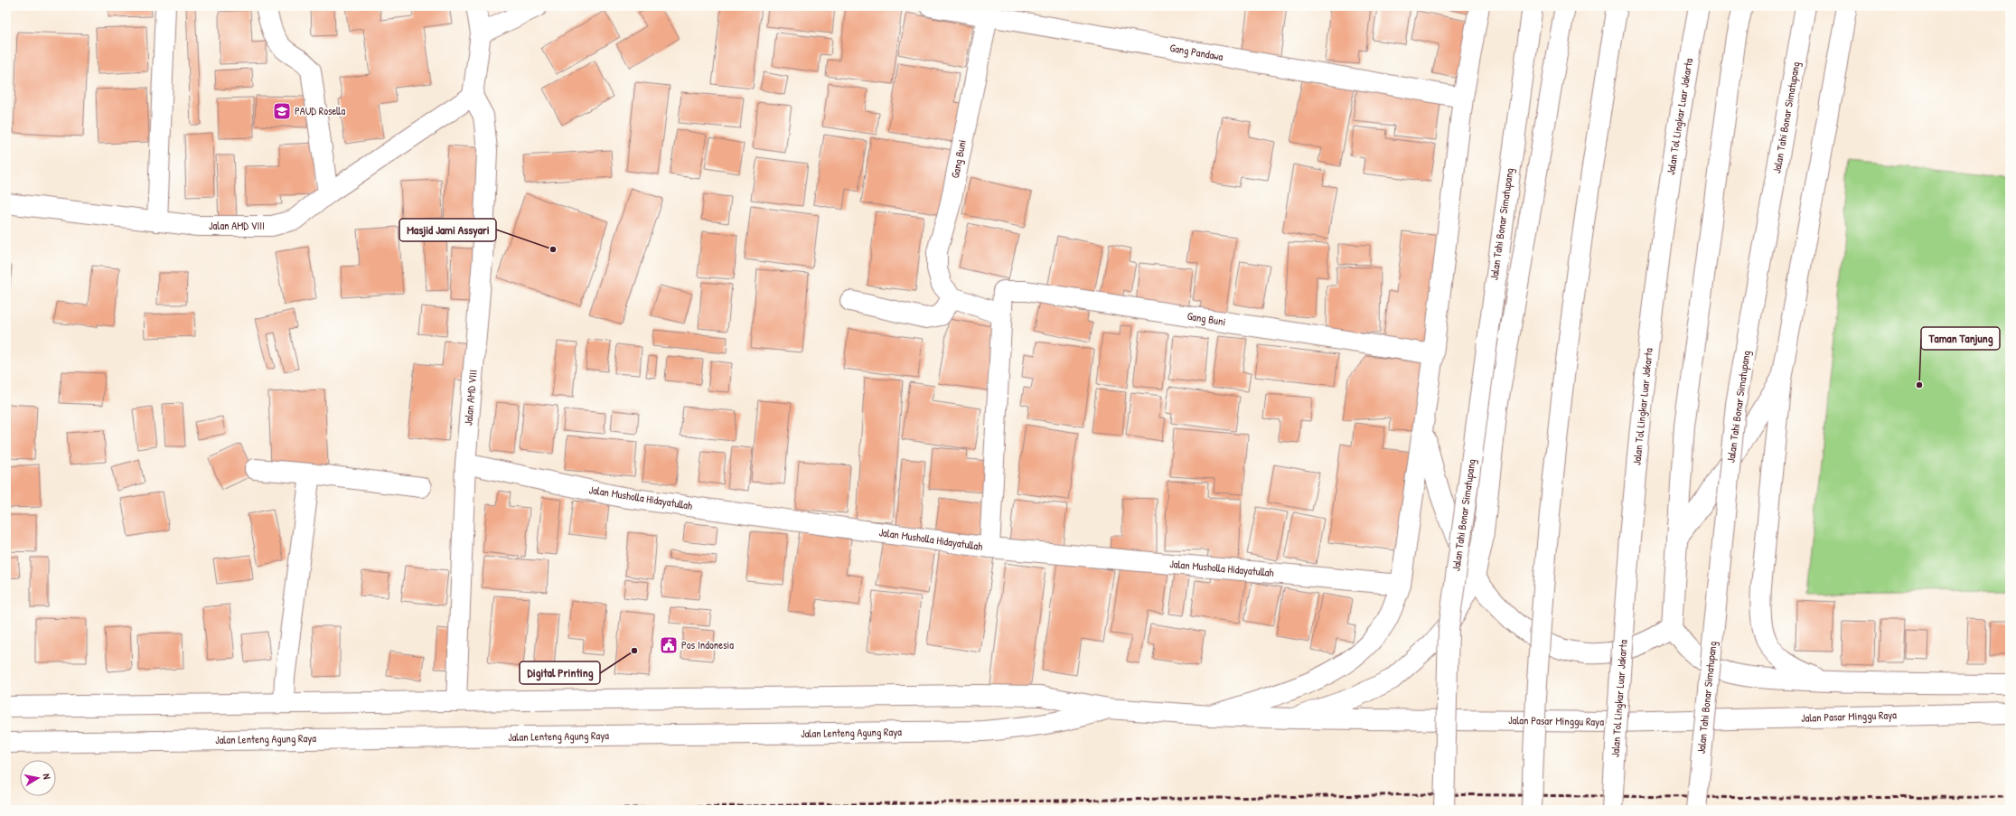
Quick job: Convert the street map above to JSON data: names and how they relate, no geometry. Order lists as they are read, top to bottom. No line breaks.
{"streets":{"main road":["Gang Pandawa","Jalan Tol Lingkar Luar Jakarta","Jalan Tahi Bonar Simatupang","Gang Buni","Jalan AMD VIII","Jalan Musholla Hidayatullah","Jalan Pasar Minggu Raya","Jalan Lenteng Agung Raya"]},"crossings":[["Gang Pandawa","Gang Buni"],["Gang Buni","Jalan Musholla Hidayatullah"],["Jalan AMD VIII","Jalan Musholla Hidayatullah"],["Jalan AMD VIII","Jalan Lenteng Agung Raya"],["Jalan Pasar Minggu Raya","Jalan Lenteng Agung Raya"]],"places":{"school or university":["PAUD Rosella"],"other":["Masjid Jami Assyari","Taman Tanjung","Digital Printing"],"public building":["Pos Indonesia"]},"north":"right"}
